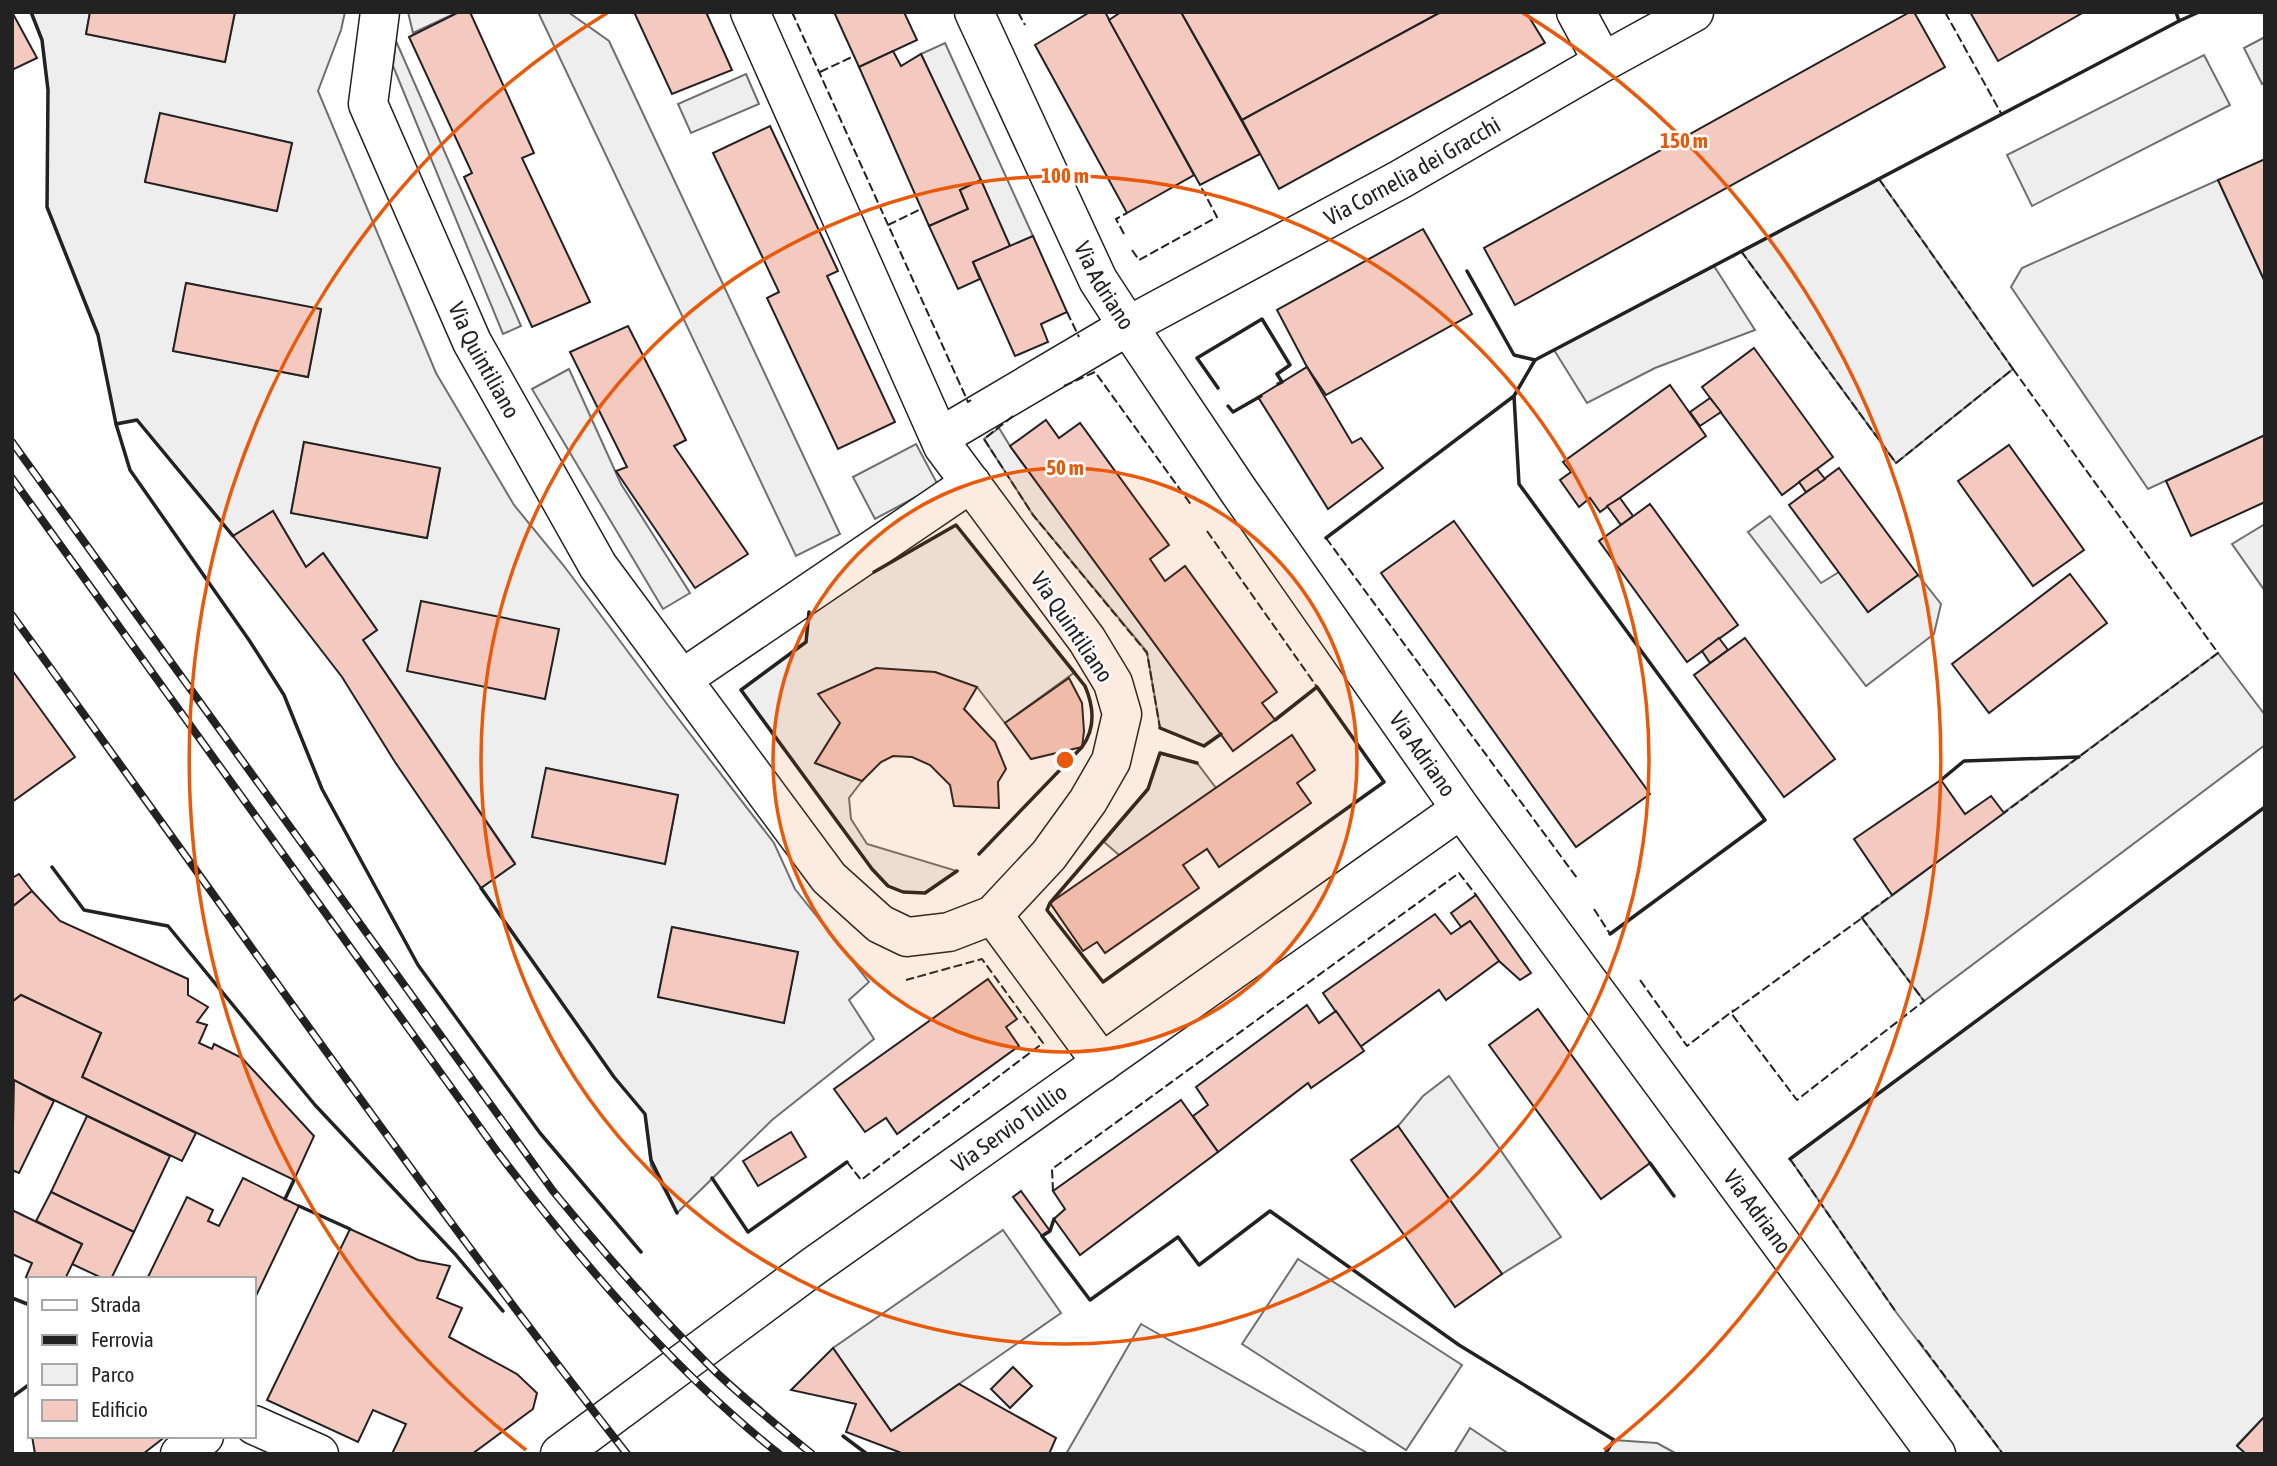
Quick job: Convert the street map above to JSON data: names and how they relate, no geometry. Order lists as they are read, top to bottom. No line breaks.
{"streets":{"street":["Via Cornelia dei Gracchi","Via Adriano","Via Quintiliano","Via Servio Tullio"]},"crossings":[["Via Cornelia dei Gracchi","Via Adriano"],["Via Cornelia dei Gracchi","Via Quintiliano"],["Via Adriano","Via Servio Tullio"]],"legend":["Strada","Ferrovia","Parco","Edificio"],"rings":["150 m","100 m","50 m"]}
